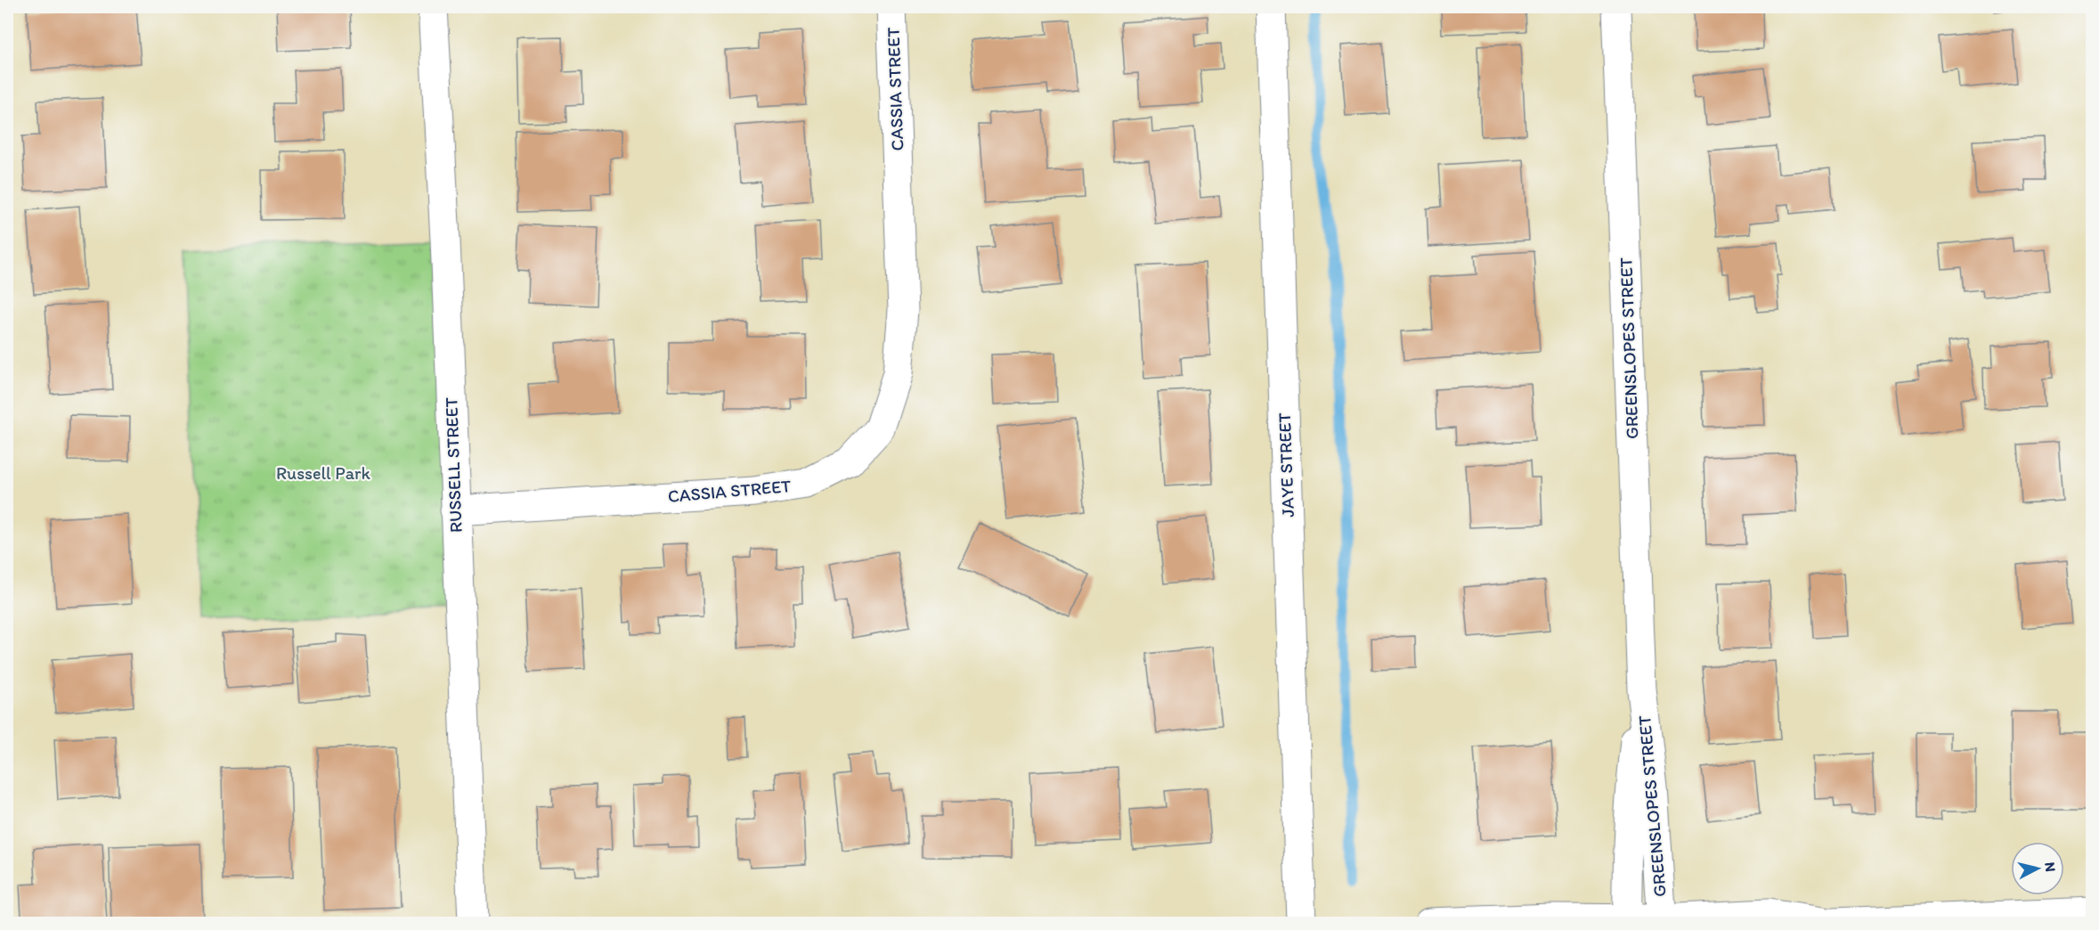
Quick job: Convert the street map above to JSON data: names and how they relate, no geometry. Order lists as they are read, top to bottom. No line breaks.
{"streets":{"street":["CASSIA STREET","GREENSLOPES STREET","RUSSELL STREET","JAYE STREET"]},"crossings":[["CASSIA STREET","RUSSELL STREET"]],"parks":["Russell Park"],"north":"right"}
